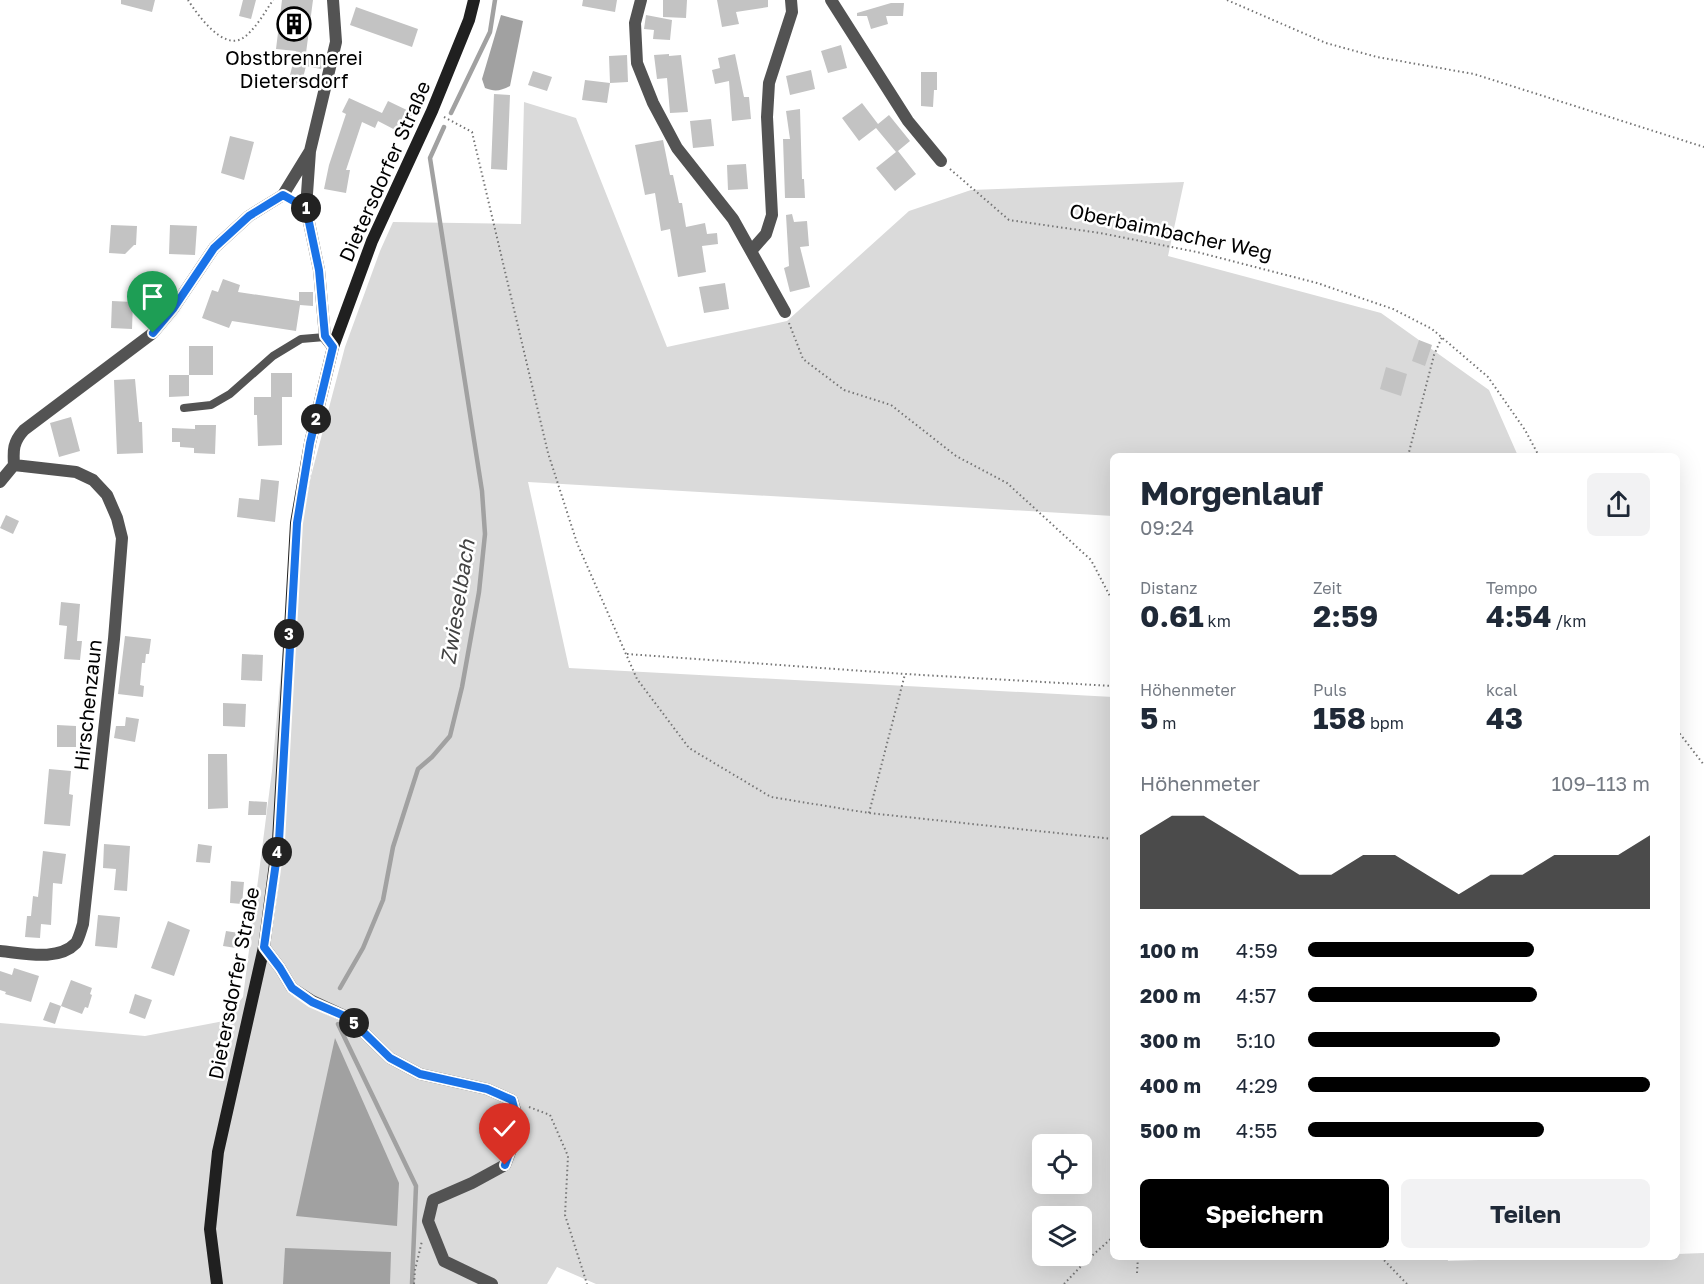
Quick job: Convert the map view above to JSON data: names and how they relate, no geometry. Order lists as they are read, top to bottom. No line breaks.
{"streets":{"street":["Dietersdorfer Straße","Hirschenzaun"],"path":["Oberbaimbacher Weg"]},"water":["Zwieselbach"],"places":{"building":["Obstbrennerei Dietersdorf"]},"page":{"pins":["1","2","3","4","5"],"heading":["Morgenlauf","09:24"],"stats":[["Distanz","0.61 km"],["Zeit","2:59"],["Tempo","4:54 /km"],["Höhenmeter","5 m"],["Puls","158 bpm"],["kcal","43"]],"chart":["Höhenmeter","109–113 m"],"list":[{"name":"100 m","note":"4:59"},{"name":"200 m","note":"4:57"},{"name":"300 m","note":"5:10"},{"name":"400 m","note":"4:29"},{"name":"500 m","note":"4:55"}],"buttons":["Speichern","Teilen"]}}
